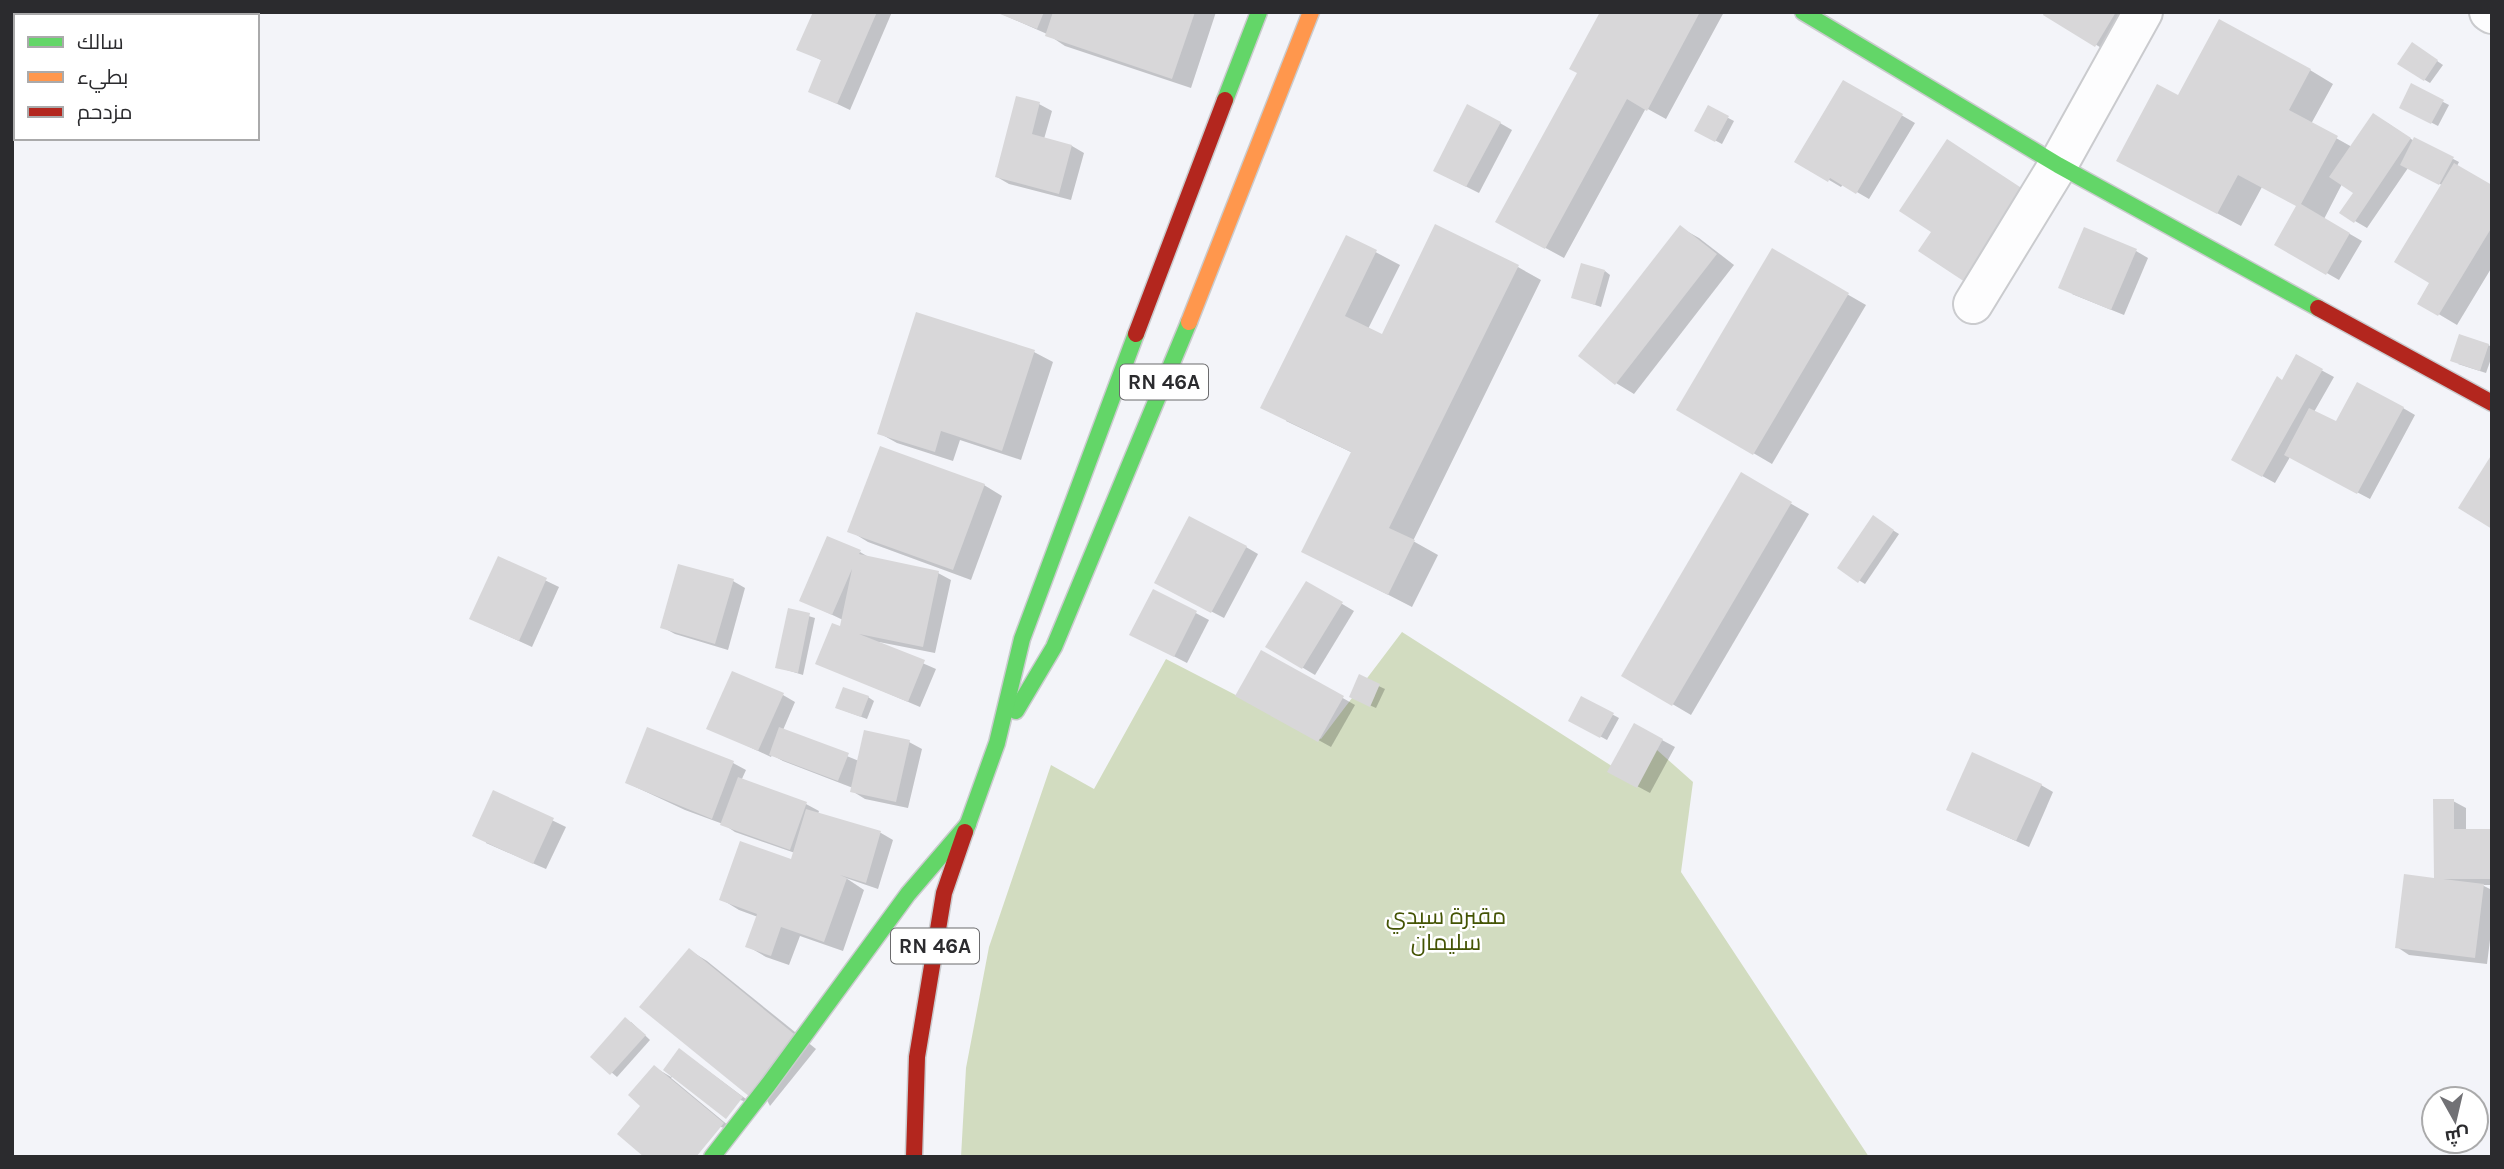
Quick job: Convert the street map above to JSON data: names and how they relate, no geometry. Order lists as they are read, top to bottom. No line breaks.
{"streets":{"main road":["RN 46A"]},"parks":["مقبرة سيدي سليمان"],"legend":["سالك","بطيء","مزدحم"],"north":"bottom"}
